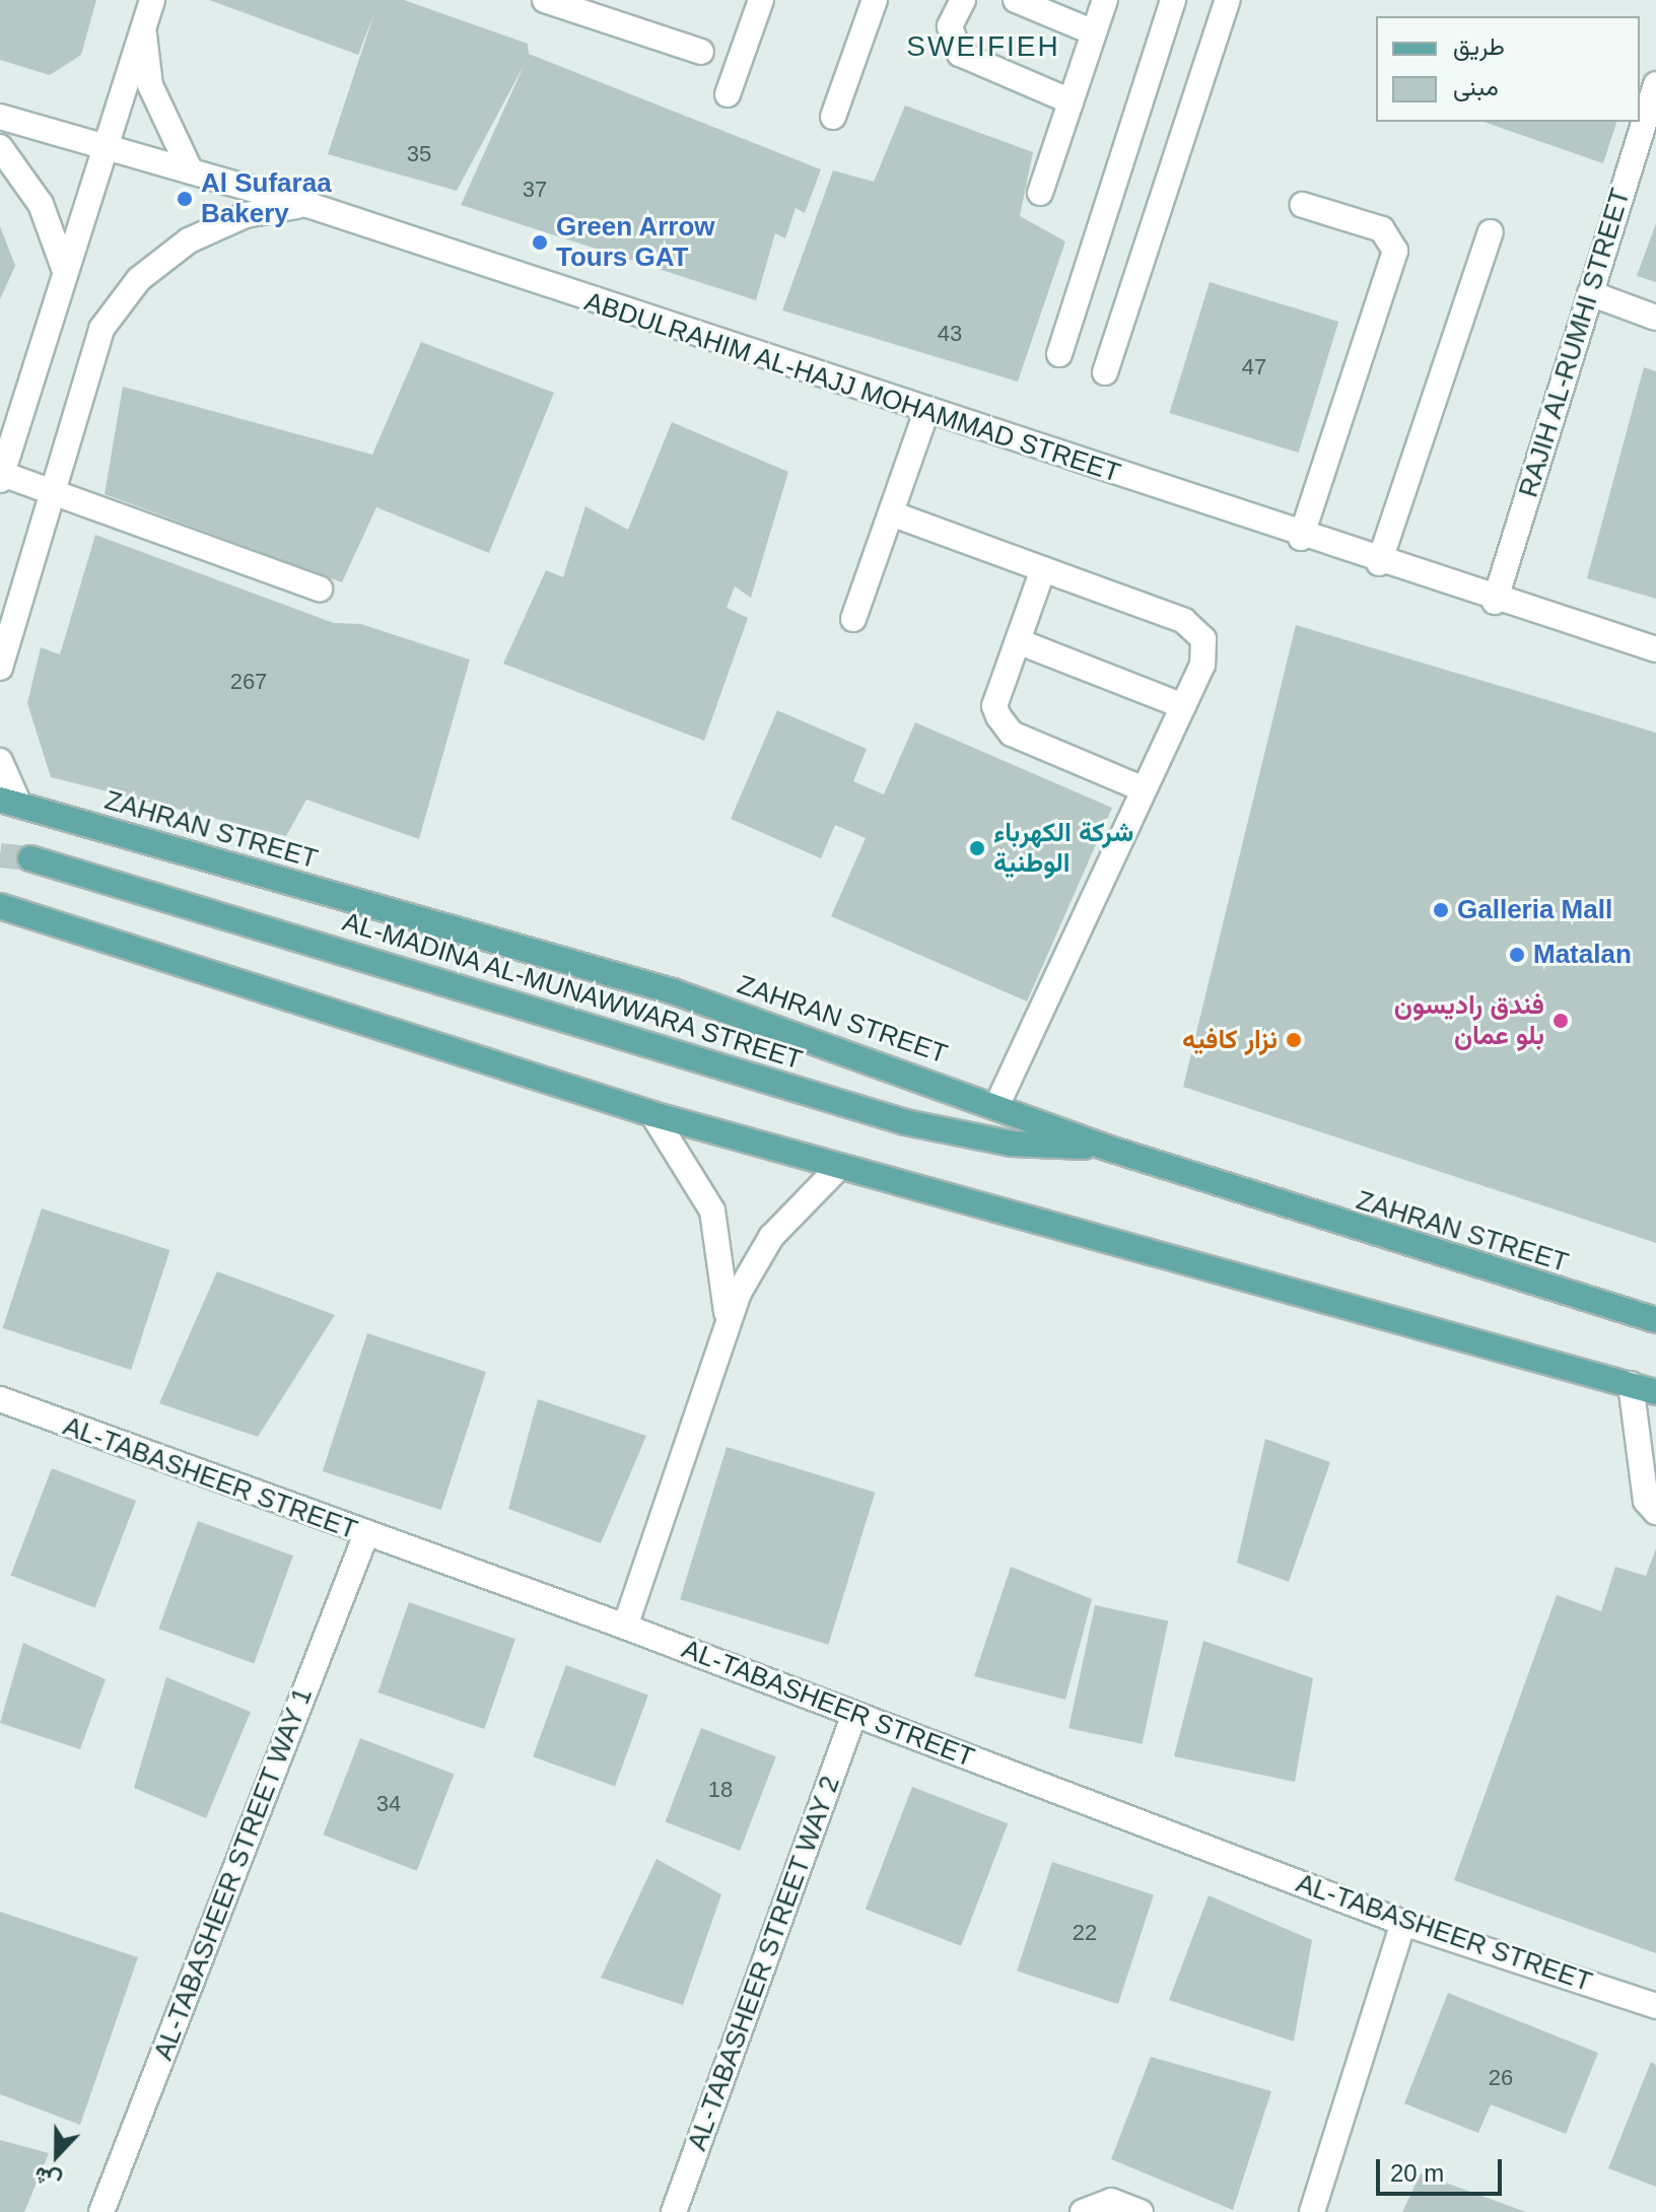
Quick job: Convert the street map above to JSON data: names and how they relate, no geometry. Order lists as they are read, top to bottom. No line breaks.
{"streets":{"main road":["ZAHRAN STREET","AL-MADINA AL-MUNAWWARA STREET"],"street":["RAJIH AL-RUMHI STREET","ABDULRAHIM AL-HAJJ MOHAMMAD STREET","AL-TABASHEER STREET","AL-TABASHEER STREET WAY 1","AL-TABASHEER STREET WAY 2"]},"crossings":[["RAJIH AL-RUMHI STREET","ABDULRAHIM AL-HAJJ MOHAMMAD STREET"],["ZAHRAN STREET","AL-MADINA AL-MUNAWWARA STREET"],["AL-TABASHEER STREET","AL-TABASHEER STREET WAY 1"],["AL-TABASHEER STREET","AL-TABASHEER STREET WAY 2"]],"districts":["SWEIFIEH"],"places":["Al Sufaraa Bakery","Green Arrow Tours GAT","شركة الكهرباء الوطنية","Galleria Mall","Matalan","فندق راديسون بلو عمان","نزار كافيه"],"house_numbers":["35","37","43","47","267","18","34","22","26"],"legend":["طريق","مبنى"],"scale_bar":"20 m","north":"bottom"}
